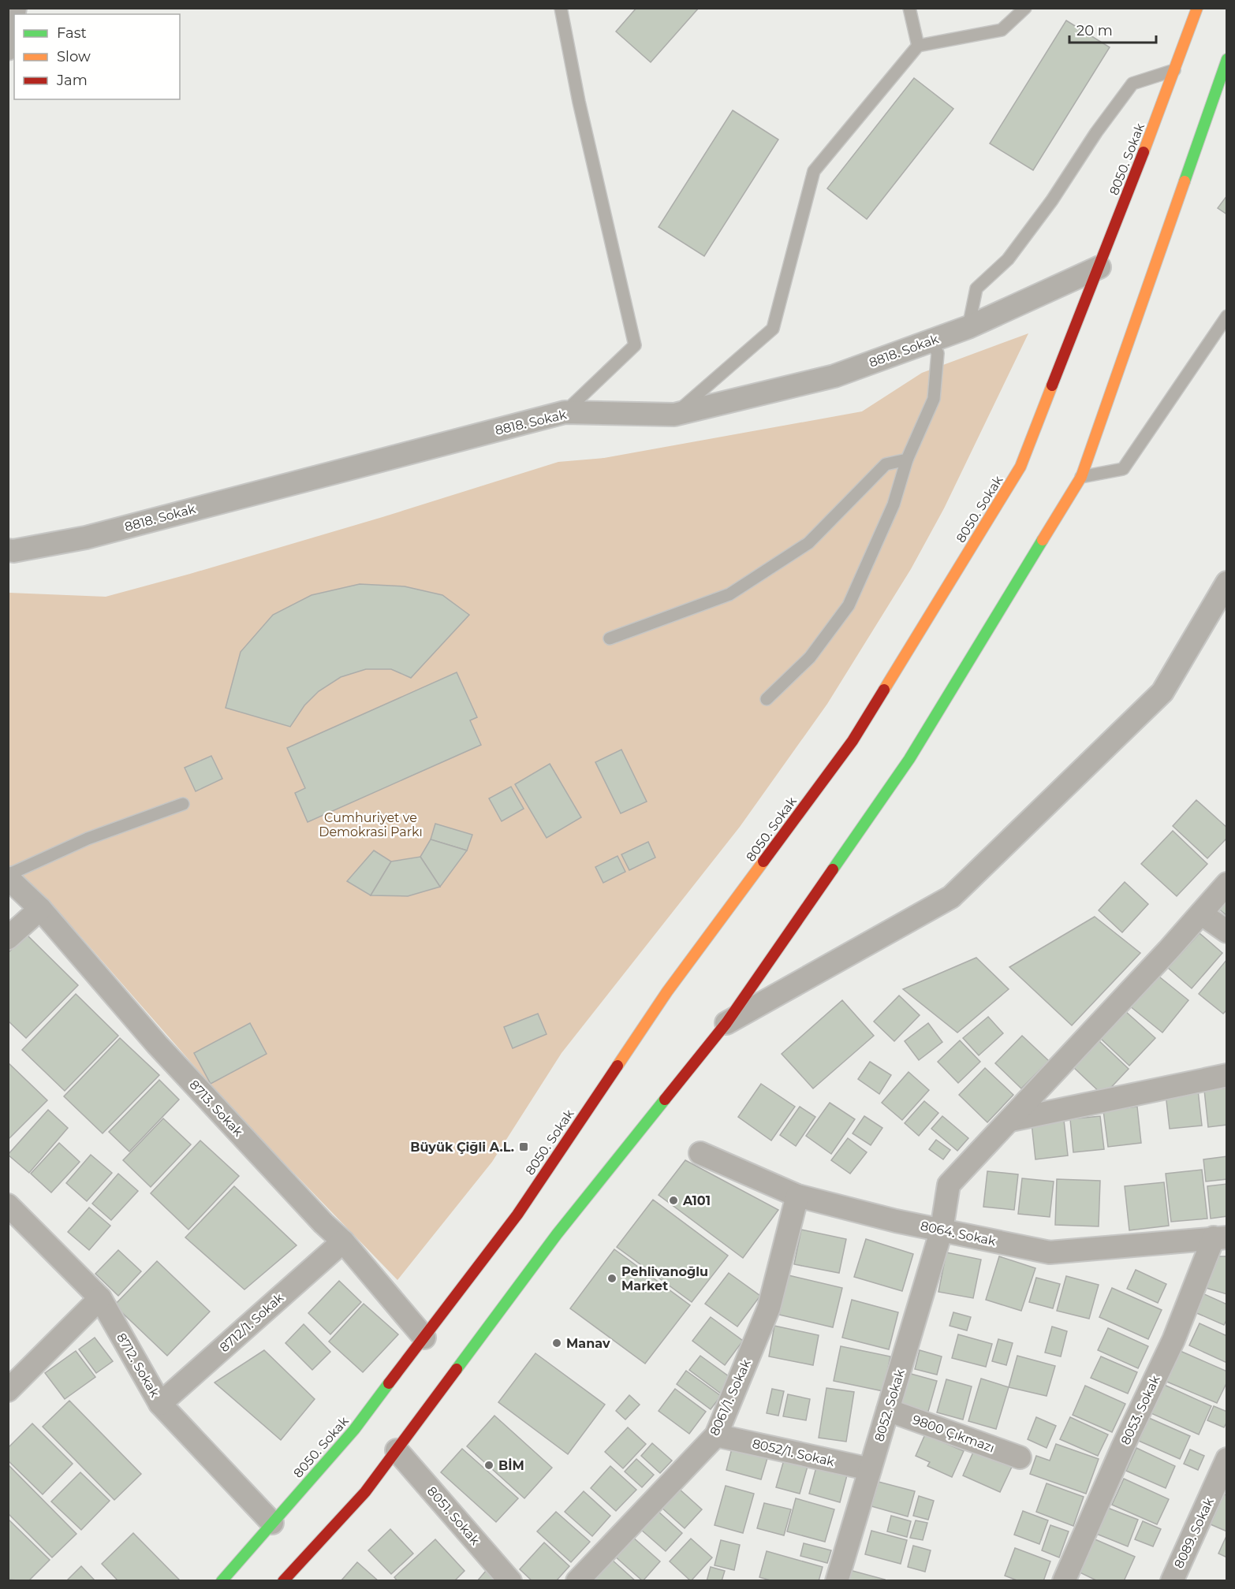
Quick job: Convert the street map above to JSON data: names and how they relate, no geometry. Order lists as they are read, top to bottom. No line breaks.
{"streets":{"street":["8050. Sokak","8818. Sokak","8713. Sokak","8064. Sokak","8712/1. Sokak","8712. Sokak","8061/1. Sokak","8052. Sokak","8053. Sokak","9800 Çıkmazı","8052/1. Sokak","8051. Sokak","8089. Sokak"]},"crossings":[["8050. Sokak","8818. Sokak"],["8050. Sokak","8713. Sokak"],["8050. Sokak","8712. Sokak"],["8713. Sokak","8712/1. Sokak"],["8064. Sokak","8061/1. Sokak"],["8064. Sokak","8052. Sokak"],["8064. Sokak","8053. Sokak"],["8712/1. Sokak","8712. Sokak"],["8061/1. Sokak","8052/1. Sokak"],["8052. Sokak","9800 Çıkmazı"],["8052. Sokak","8052/1. Sokak"]],"parks":["Cumhuriyet ve Demokrasi Parkı"],"places":{"transit":["Büyük Çiğli A.L."],"other":["A101","Pehlivanoğlu Market","Manav","BİM"]},"legend":["Fast","Slow","Jam"],"scale_bar":"20 m"}
